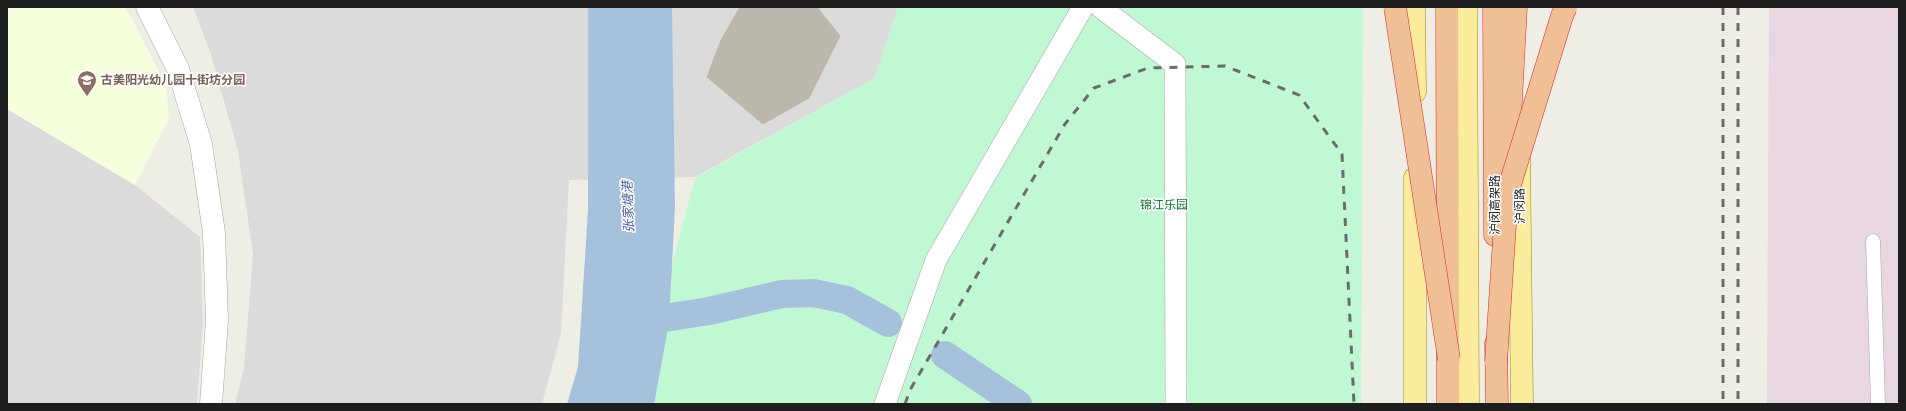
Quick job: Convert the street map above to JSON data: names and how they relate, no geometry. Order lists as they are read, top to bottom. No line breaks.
{"streets":{"highway":["沪闵高架路"],"main road":["沪闵路"]},"water":["张家塘港"],"parks":["锦江乐园"],"places":{"school or university":["古美阳光幼儿园十街坊分园"]}}
